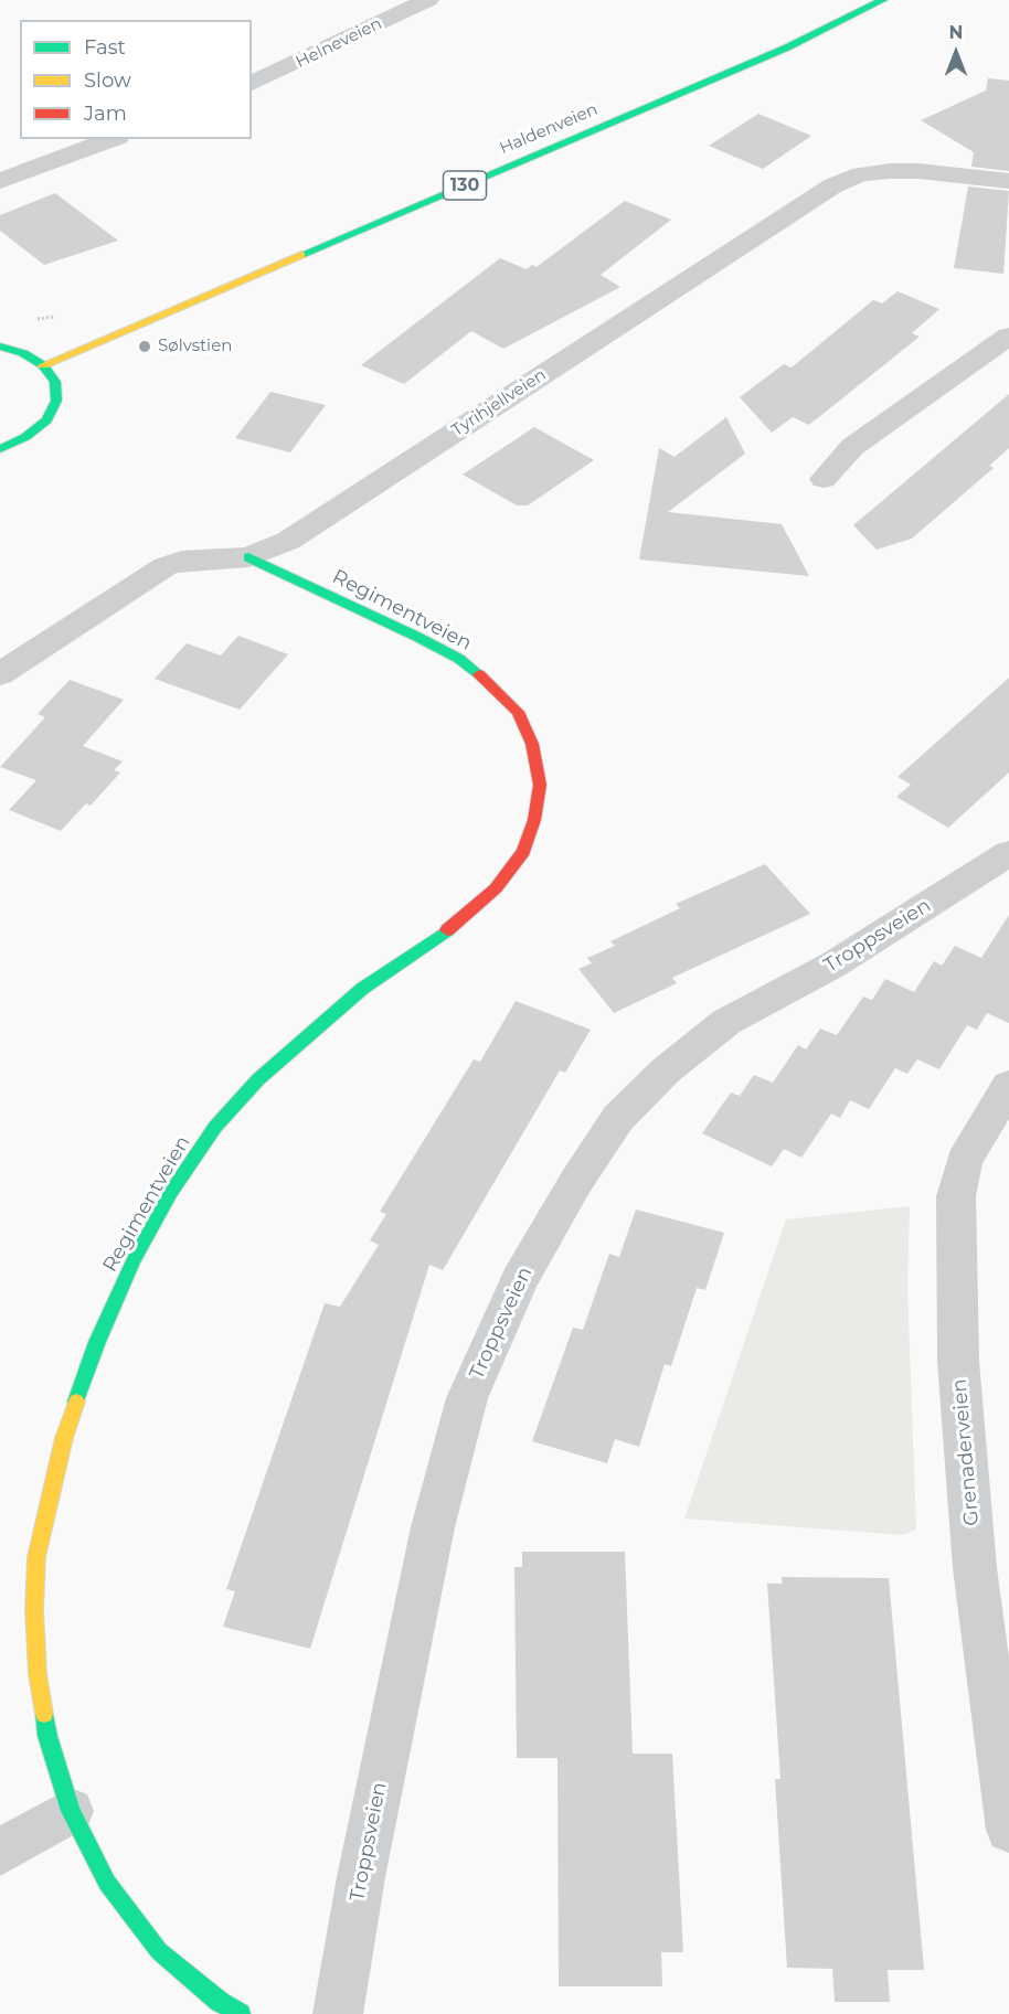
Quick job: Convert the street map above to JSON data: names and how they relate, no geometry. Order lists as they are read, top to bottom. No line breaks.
{"streets":{"street":["Helneveien","Haldenveien","130","Tyrihjellveien","Regimentveien","Troppsveien","Grenaderveien"]},"crossings":[["Tyrihjellveien","Regimentveien"]],"places":["Sølvstien"],"legend":["Fast","Slow","Jam"],"north":"top"}
